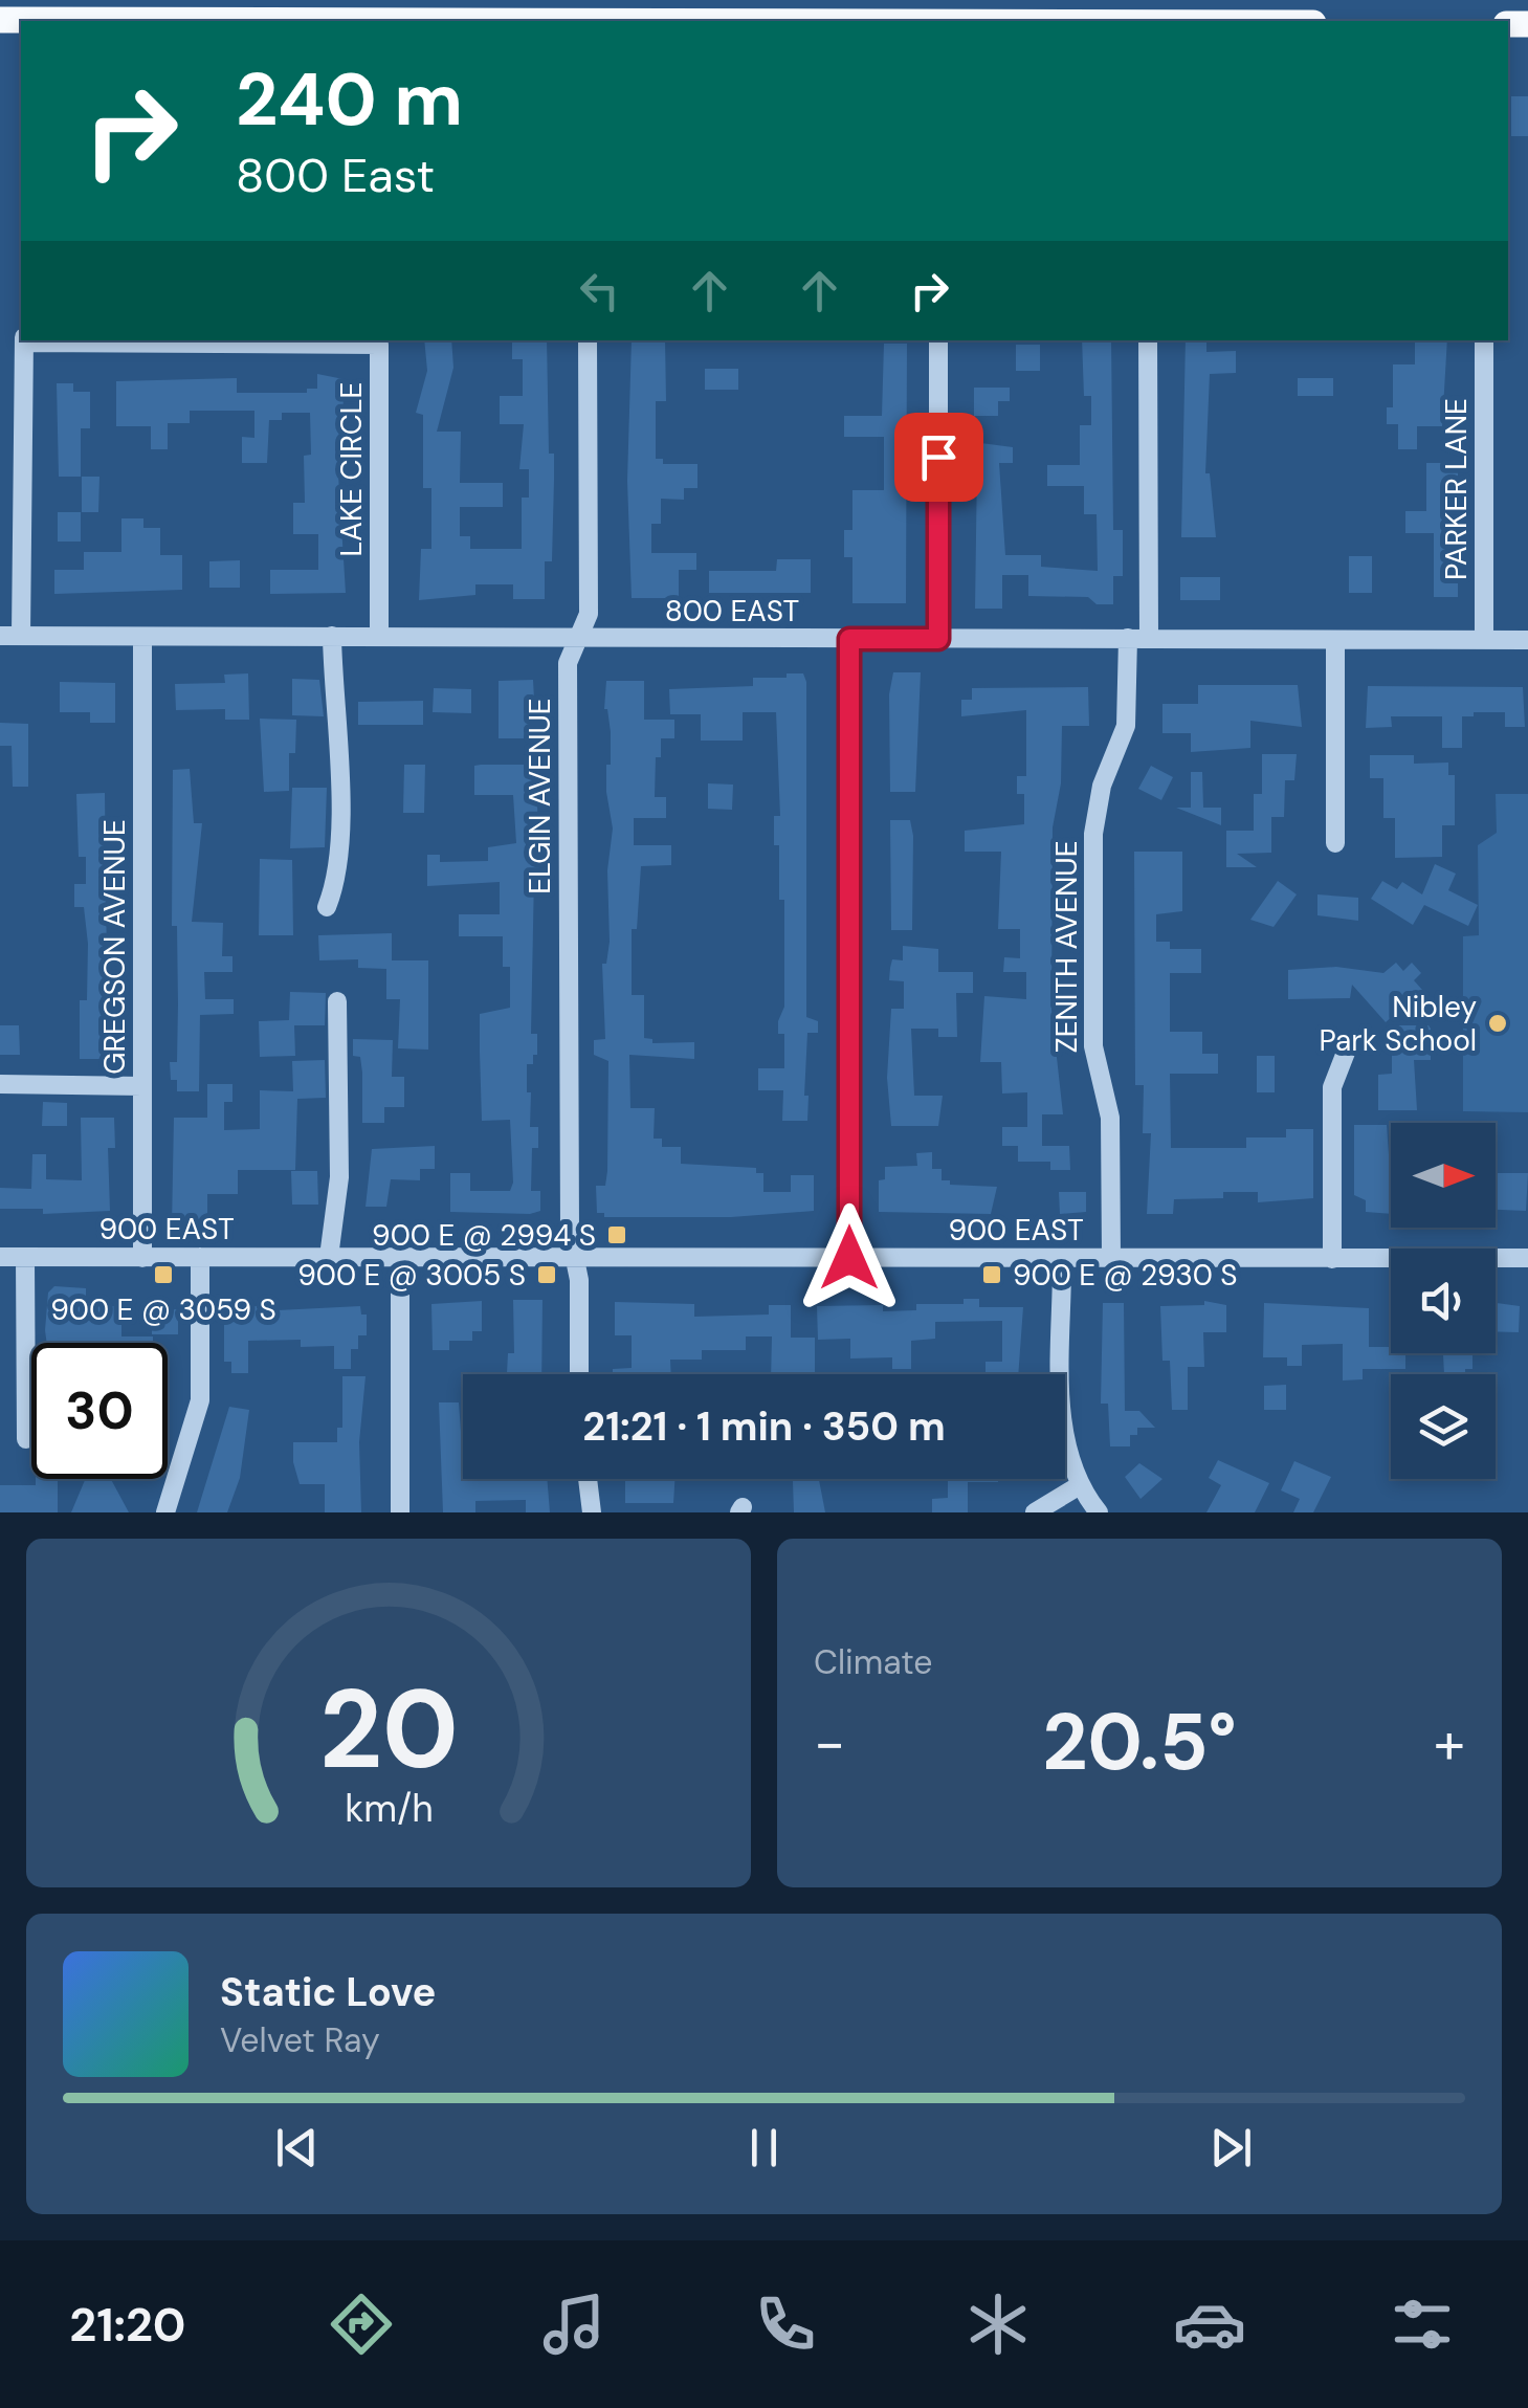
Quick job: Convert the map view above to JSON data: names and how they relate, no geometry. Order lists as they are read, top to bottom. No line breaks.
{"streets":{"street":["LAKE CIRCLE","PARKER LANE","800 EAST","ELGIN AVENUE","GREGSON AVENUE","ZENITH AVENUE","900 EAST"]},"crossings":[["LAKE CIRCLE","800 EAST"],["PARKER LANE","800 EAST"],["800 EAST","ELGIN AVENUE"],["800 EAST","GREGSON AVENUE"],["800 EAST","ZENITH AVENUE"],["ELGIN AVENUE","900 EAST"],["GREGSON AVENUE","900 EAST"],["ZENITH AVENUE","900 EAST"]],"places":{"other":["Nibley Park School"],"transit":["900 E @ 2994 S","900 E @ 3059 S","900 E @ 3005 S","900 E @ 2930 S"]},"north":"right","page":{"turn":["240 m","800 East"],"limit":"30","trip":"21:21 · 1 min · 350 m","tile":"Climate","heat":["−","20.5°","+"],"song":["Static Love","Velvet Ray"],"tabs":"21:20","gauge":["20","km/h"]}}
